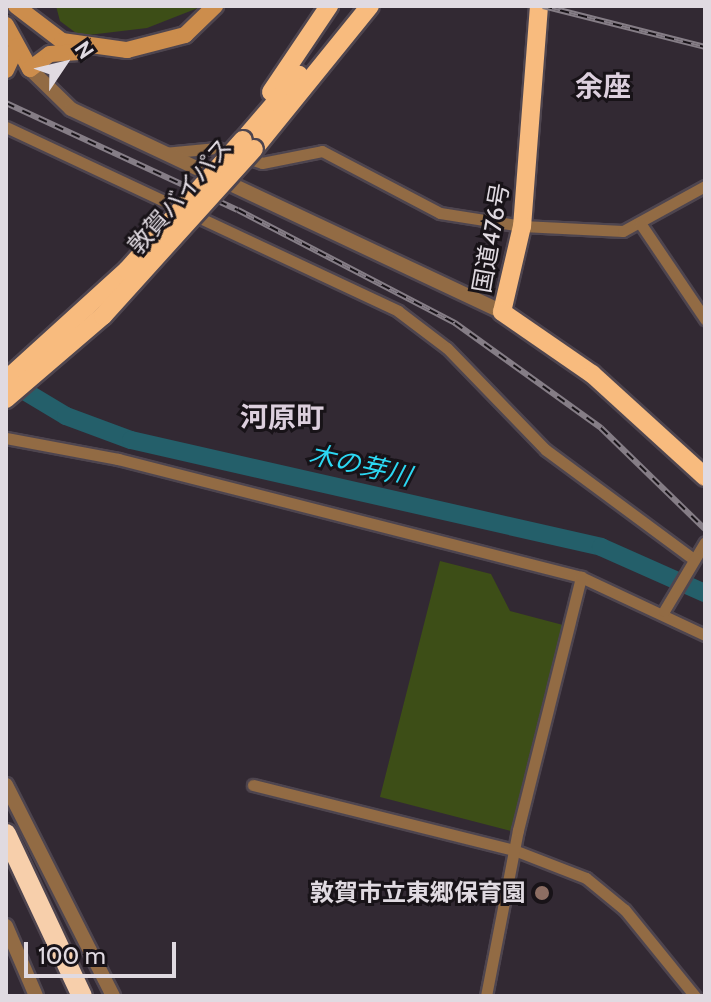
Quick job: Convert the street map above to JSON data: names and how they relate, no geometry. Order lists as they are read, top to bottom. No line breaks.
{"streets":{"highway":["敦賀バイパス","国道476号"]},"districts":["余座","河原町"],"water":["木の芽川"],"places":["敦賀市立東郷保育園"],"scale_bar":"100 m","north":"top right"}
